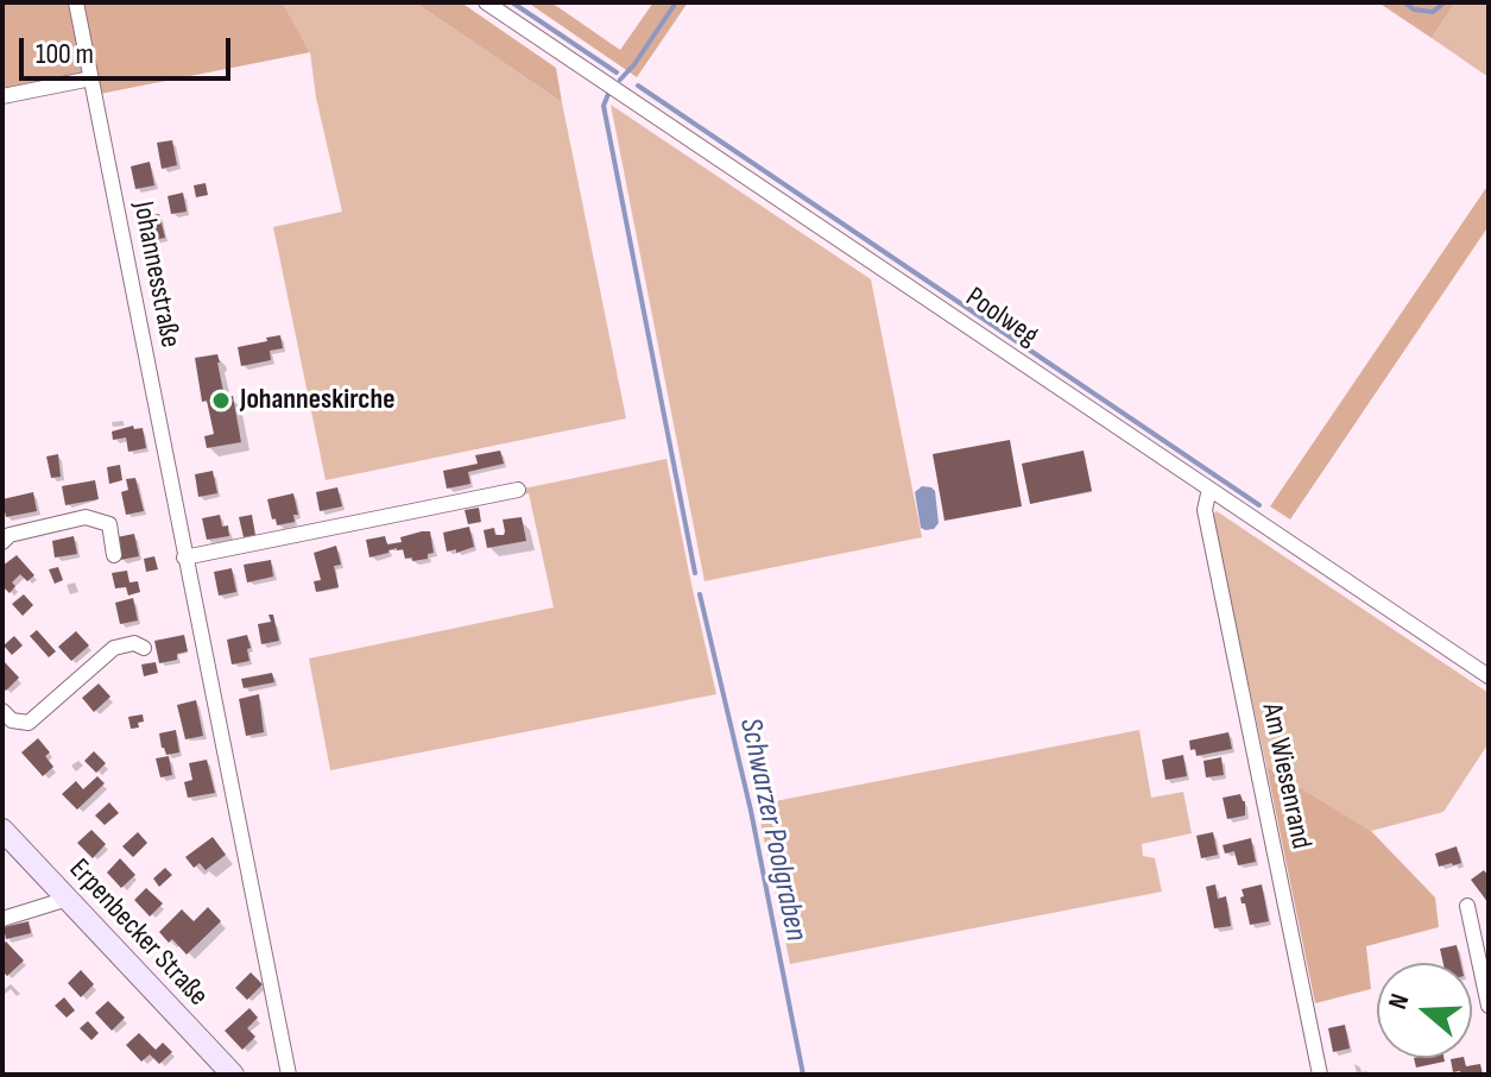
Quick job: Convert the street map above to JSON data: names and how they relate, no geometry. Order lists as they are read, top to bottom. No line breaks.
{"streets":{"main road":["Erpenbecker Straße"],"street":["Johannesstraße","Poolweg","Am Wiesenrand"]},"crossings":[["Poolweg","Am Wiesenrand"]],"water":["Schwarzer Poolgraben"],"places":["Johanneskirche"],"scale_bar":"100 m","north":"left"}
